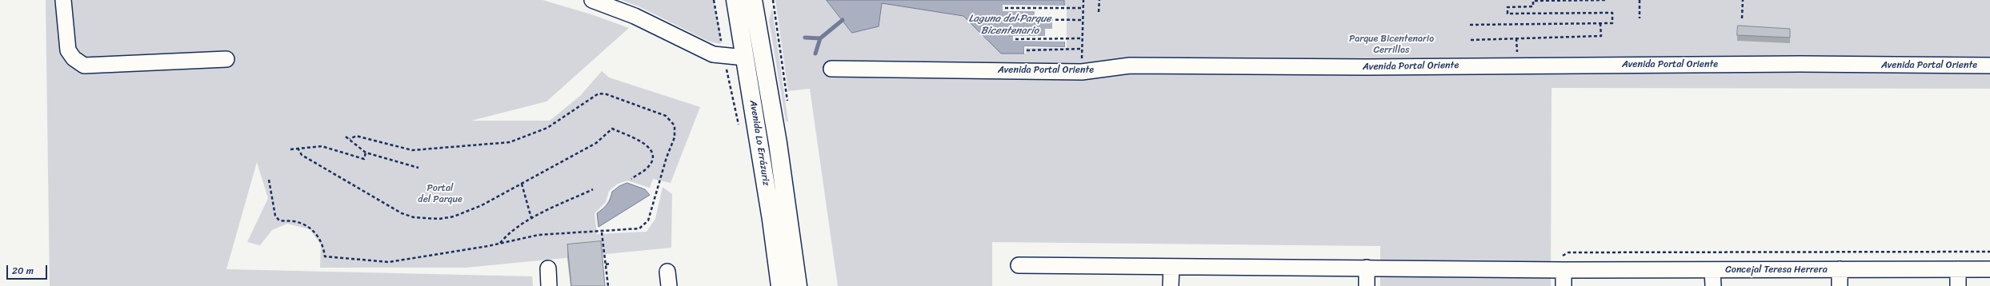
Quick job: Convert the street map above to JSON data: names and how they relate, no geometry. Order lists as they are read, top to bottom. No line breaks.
{"streets":{"main road":["Avenida Lo Errázuriz"],"street":["Avenida Portal Oriente","Concejal Teresa Herrera"]},"water":["Laguna del Parque Bicentenario"],"parks":["Parque Bicentenario Cerrillos","Portal del Parque"],"scale_bar":"20 m"}
